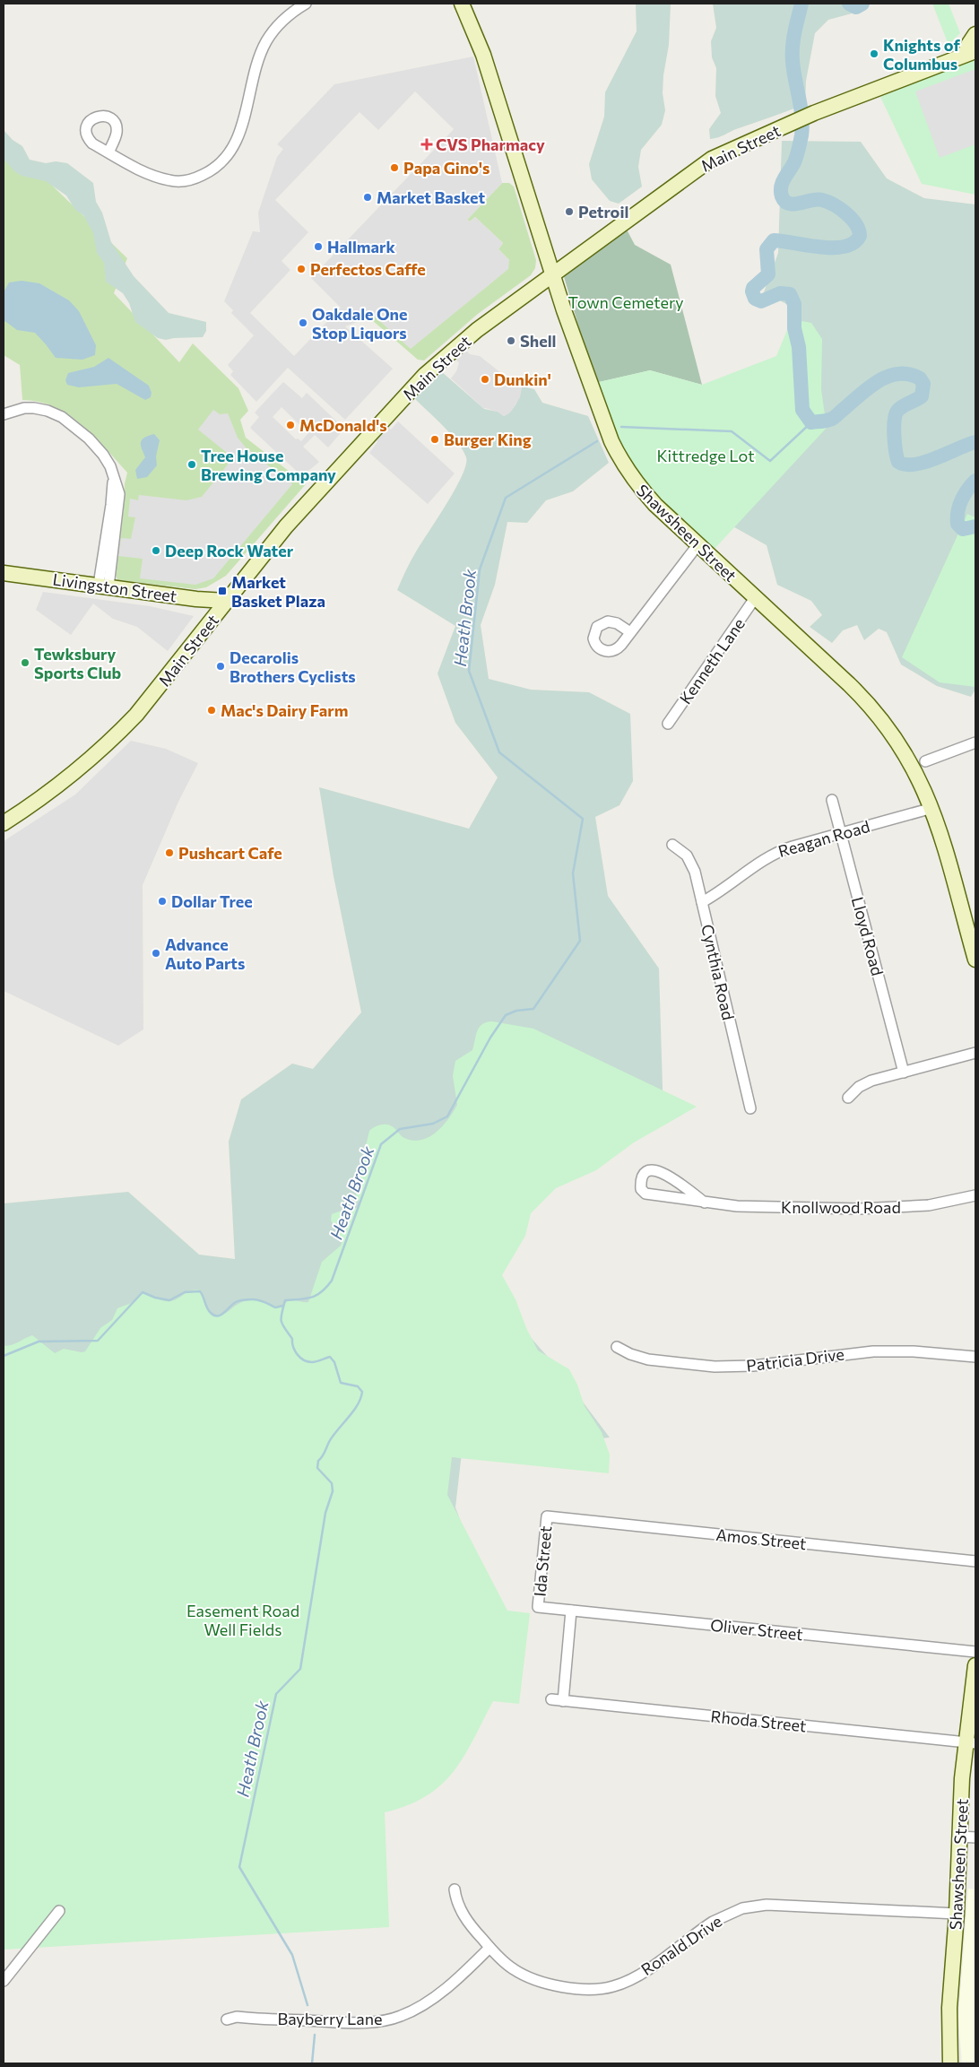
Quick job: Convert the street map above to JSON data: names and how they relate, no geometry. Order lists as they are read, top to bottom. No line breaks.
{"streets":{"main road":["Main Street","Shawsheen Street","Livingston Street"],"street":["Kenneth Lane","Reagan Road","Lloyd Road","Cynthia Road","Knollwood Road","Patricia Drive","Amos Street","Ida Street","Oliver Street","Rhoda Street","Ronald Drive","Bayberry Lane"]},"crossings":[["Main Street","Shawsheen Street"],["Main Street","Livingston Street"],["Shawsheen Street","Kenneth Lane"],["Shawsheen Street","Reagan Road"],["Shawsheen Street","Rhoda Street"],["Shawsheen Street","Ronald Drive"],["Reagan Road","Lloyd Road"],["Reagan Road","Cynthia Road"],["Amos Street","Ida Street"],["Ida Street","Oliver Street"],["Ronald Drive","Bayberry Lane"]],"water":["Heath Brook"],"parks":["Town Cemetery","Kittredge Lot","Easement Road Well Fields"],"places":{"other":["Knights of Columbus","Papa Gino's","Market Basket","Petroil","Hallmark","Perfectos Caffe","Oakdale One Stop Liquors","Shell","Dunkin'","McDonald's","Burger King","Tree House Brewing Company","Deep Rock Water","Tewksbury Sports Club","Decarolis Brothers Cyclists","Mac's Dairy Farm","Pushcart Cafe","Dollar Tree","Advance Auto Parts"],"health":["CVS Pharmacy"],"transit":["Market Basket Plaza"]}}
